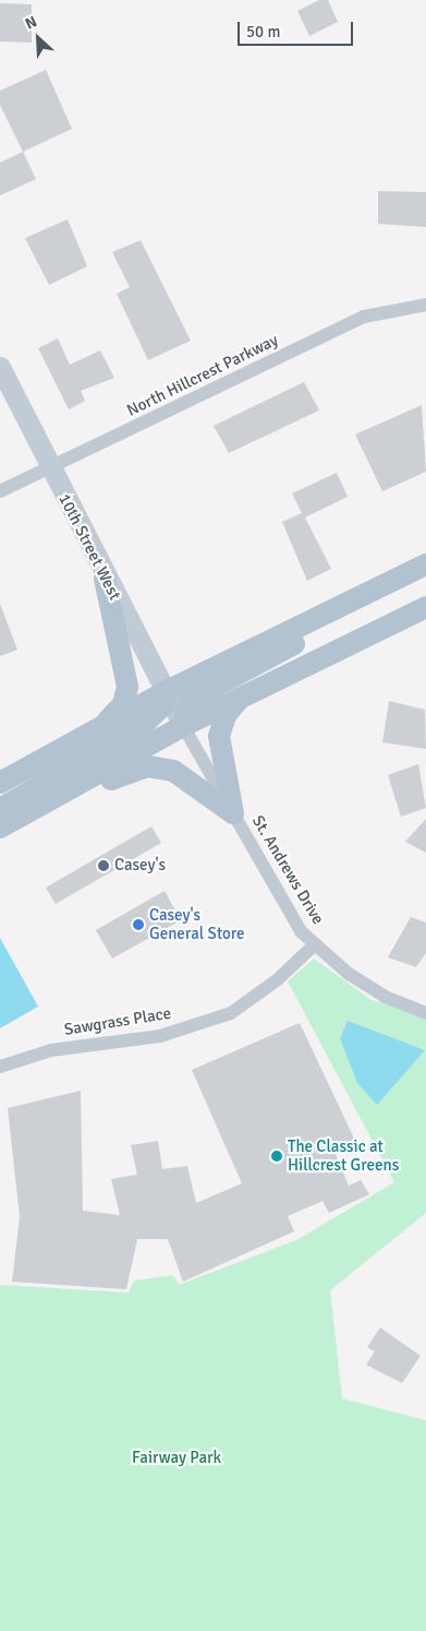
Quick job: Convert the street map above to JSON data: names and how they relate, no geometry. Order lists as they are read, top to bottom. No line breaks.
{"streets":{"street":["North Hillcrest Parkway","10th Street West","St. Andrews Drive","Sawgrass Place"]},"crossings":[["North Hillcrest Parkway","10th Street West"],["10th Street West","St. Andrews Drive"],["St. Andrews Drive","Sawgrass Place"]],"parks":["Fairway Park"],"places":["Casey's","Casey's General Store","The Classic at Hillcrest Greens"],"scale_bar":"50 m","north":"top left"}
